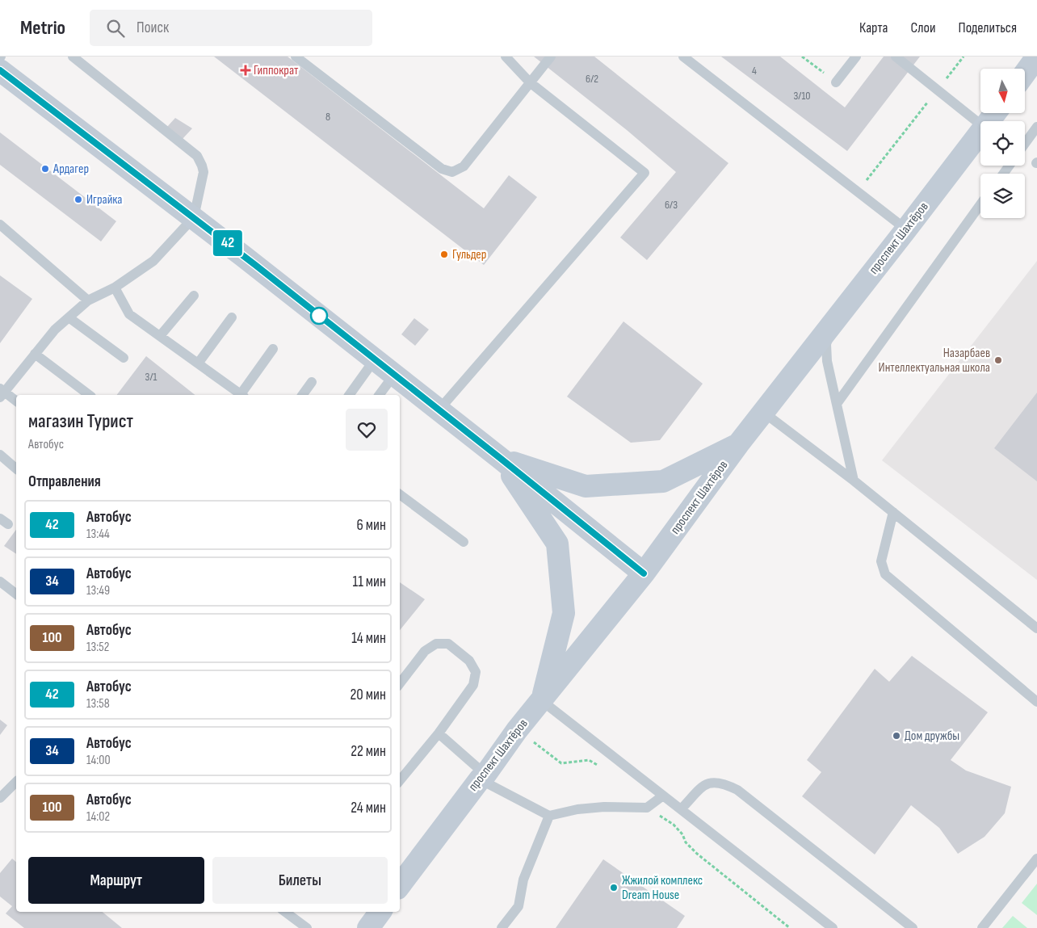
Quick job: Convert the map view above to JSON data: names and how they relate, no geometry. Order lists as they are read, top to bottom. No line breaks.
{"streets":{"street":["проспект Шахтёров"]},"places":{"health":["Гиппократ"],"other":["Ардагер","Играйка","Гульдер","Назарбаев Интеллектуальная школа","Дом дружбы","Жжилой комплекс Dream House"]},"lines":["bus line 42"],"house_numbers":["4","6/2","3/10","8","6/3","3/1"],"north":"bottom","page":{"header":"Metrio","search":"Поиск","nav":["Карта","Слои","Поделиться"],"on_map":"42","heading":[["магазин Турист","Автобус"],"Отправления"],"list":[{"mark":"42","name":"Автобус","note":"13:44","value":"6 мин"},{"mark":"34","name":"Автобус","note":"13:49","value":"11 мин"},{"mark":"100","name":"Автобус","note":"13:52","value":"14 мин"},{"mark":"42","name":"Автобус","note":"13:58","value":"20 мин"},{"mark":"34","name":"Автобус","note":"14:00","value":"22 мин"},{"mark":"100","name":"Автобус","note":"14:02","value":"24 мин"}],"buttons":["Маршрут","Билеты"]}}
